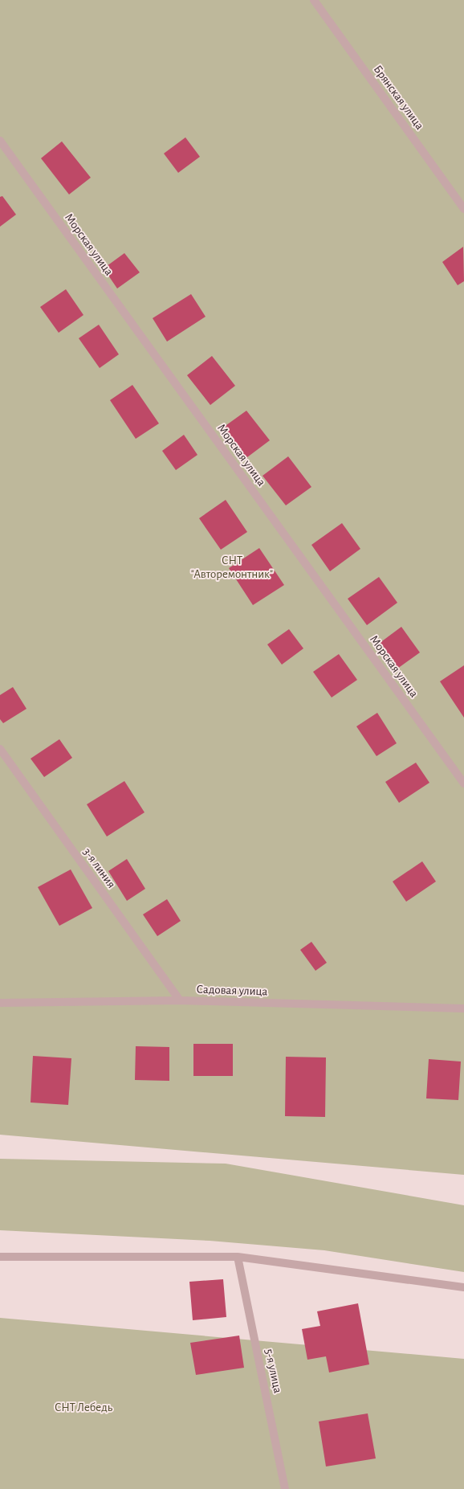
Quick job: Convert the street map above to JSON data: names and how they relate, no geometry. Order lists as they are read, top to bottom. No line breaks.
{"streets":{"street":["Брянская улица","Морская улица","3-я линия","Садовая улица","5-я улица"]},"crossings":[["3-я линия","Садовая улица"]],"parks":["СНТ \"Авторемонтник\"","СНТ Лебедь"]}
